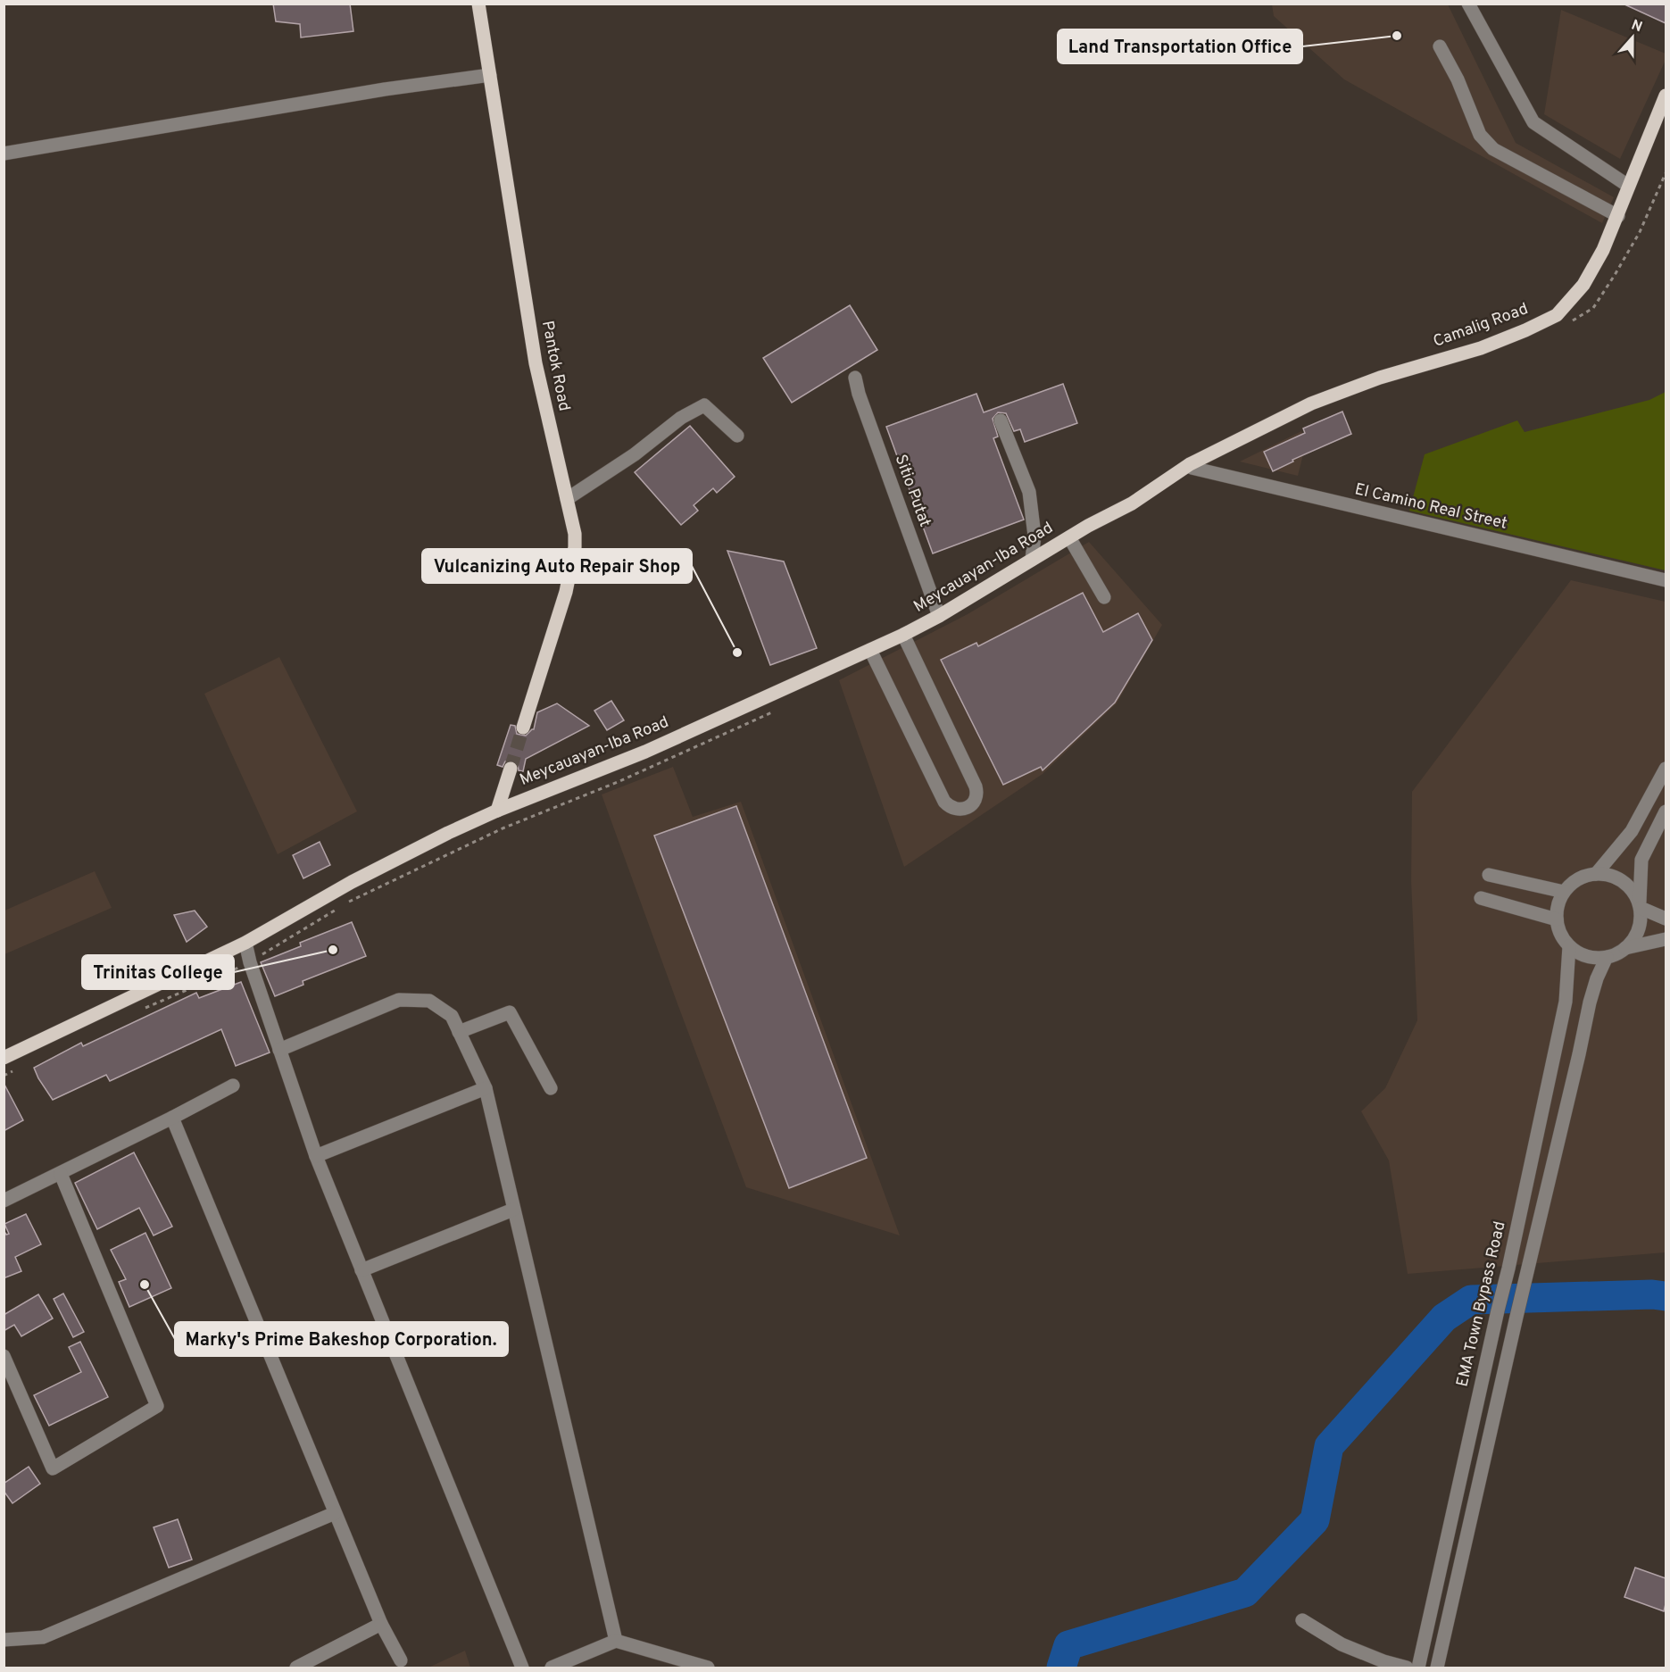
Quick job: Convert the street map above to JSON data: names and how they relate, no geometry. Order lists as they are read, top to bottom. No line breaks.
{"streets":{"main road":["Camalig Road","Pantok Road","Meycauayan-Iba Road"],"street":["Sitio Putat","El Camino Real Street","EMA Town Bypass Road"]},"crossings":[["Camalig Road","El Camino Real Street"],["Camalig Road","Meycauayan-Iba Road"],["Sitio Putat","Meycauayan-Iba Road"],["El Camino Real Street","Meycauayan-Iba Road"]],"places":["Land Transportation Office","Vulcanizing Auto Repair Shop","Trinitas College","Marky's Prime Bakeshop Corporation."],"north":"top"}
